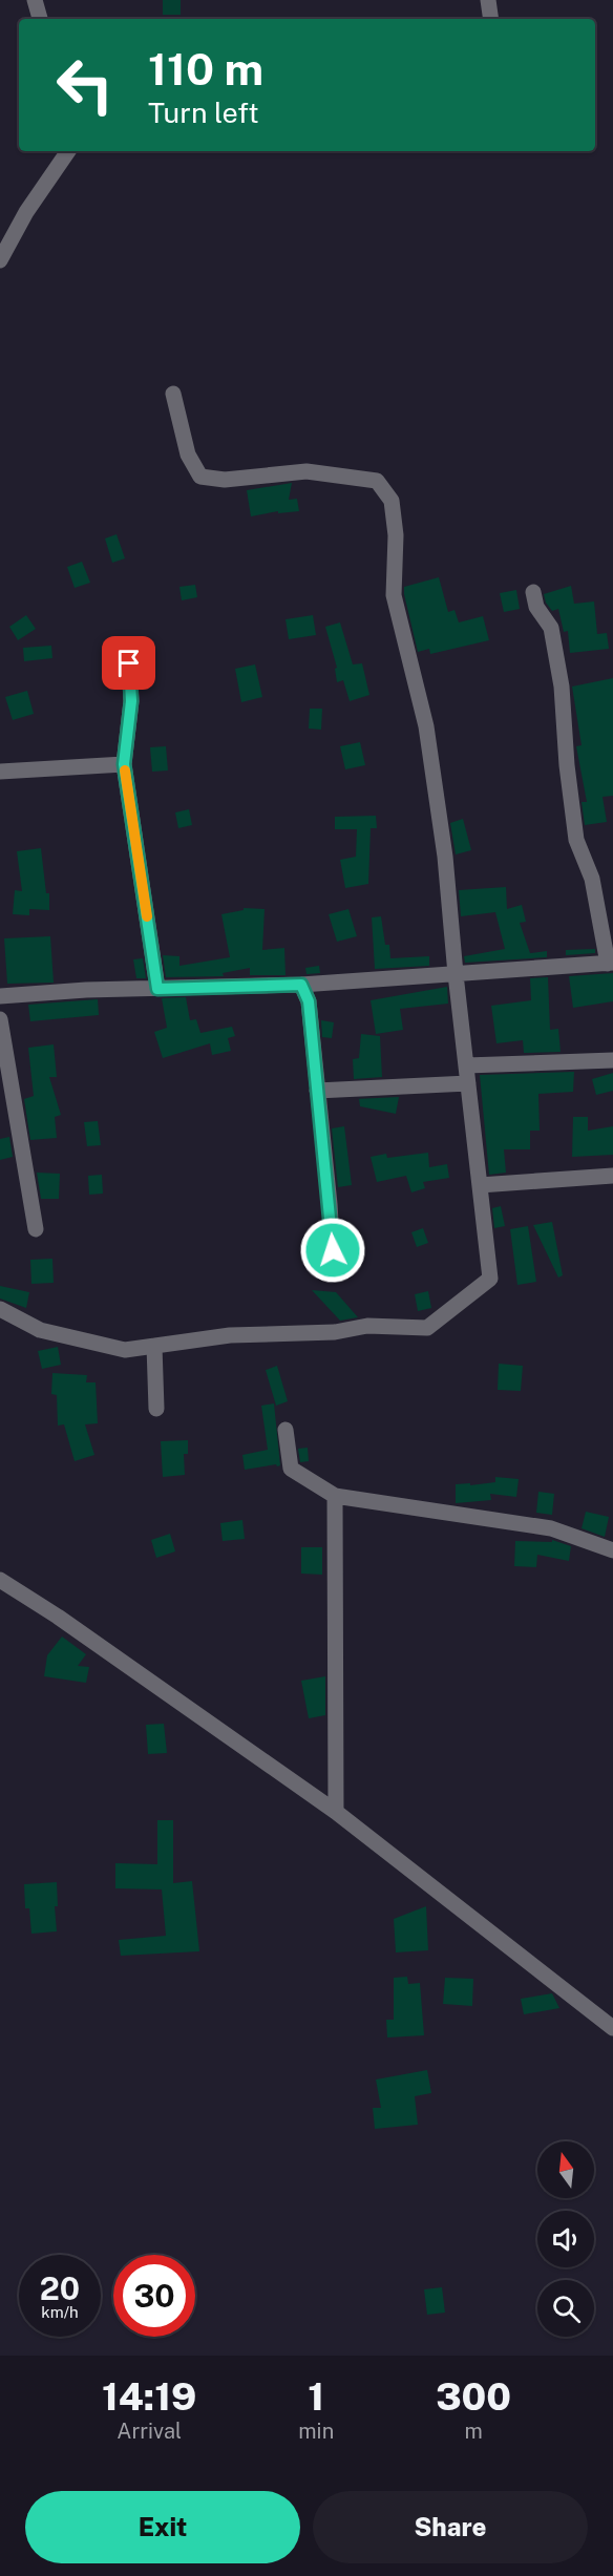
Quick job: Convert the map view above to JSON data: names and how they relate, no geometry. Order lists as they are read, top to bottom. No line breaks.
{"north":"top","page":{"turn":["110 m","Turn left"],"speed":"20 km/h","limit":"30","eta":["14:19","Arrival","1","min","300","m"],"buttons":["Exit","Share"]}}
